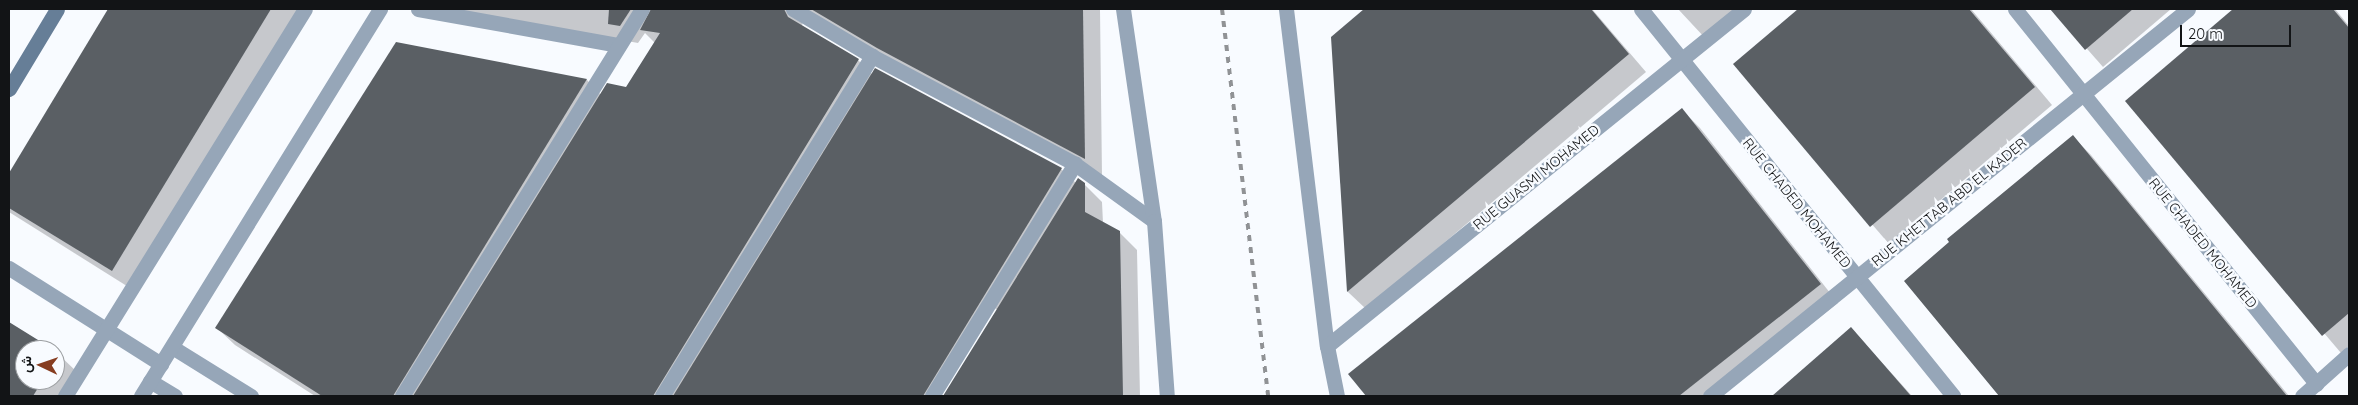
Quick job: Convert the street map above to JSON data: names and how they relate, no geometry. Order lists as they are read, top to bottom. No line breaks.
{"streets":{"street":["RUE GUASMI MOHAMED","RUE KHETTAB ABD EL KADER","RUE CHADED MOHAMED"]},"crossings":[["RUE GUASMI MOHAMED","RUE CHADED MOHAMED"],["RUE KHETTAB ABD EL KADER","RUE CHADED MOHAMED"]],"scale_bar":"20 m","north":"left"}
